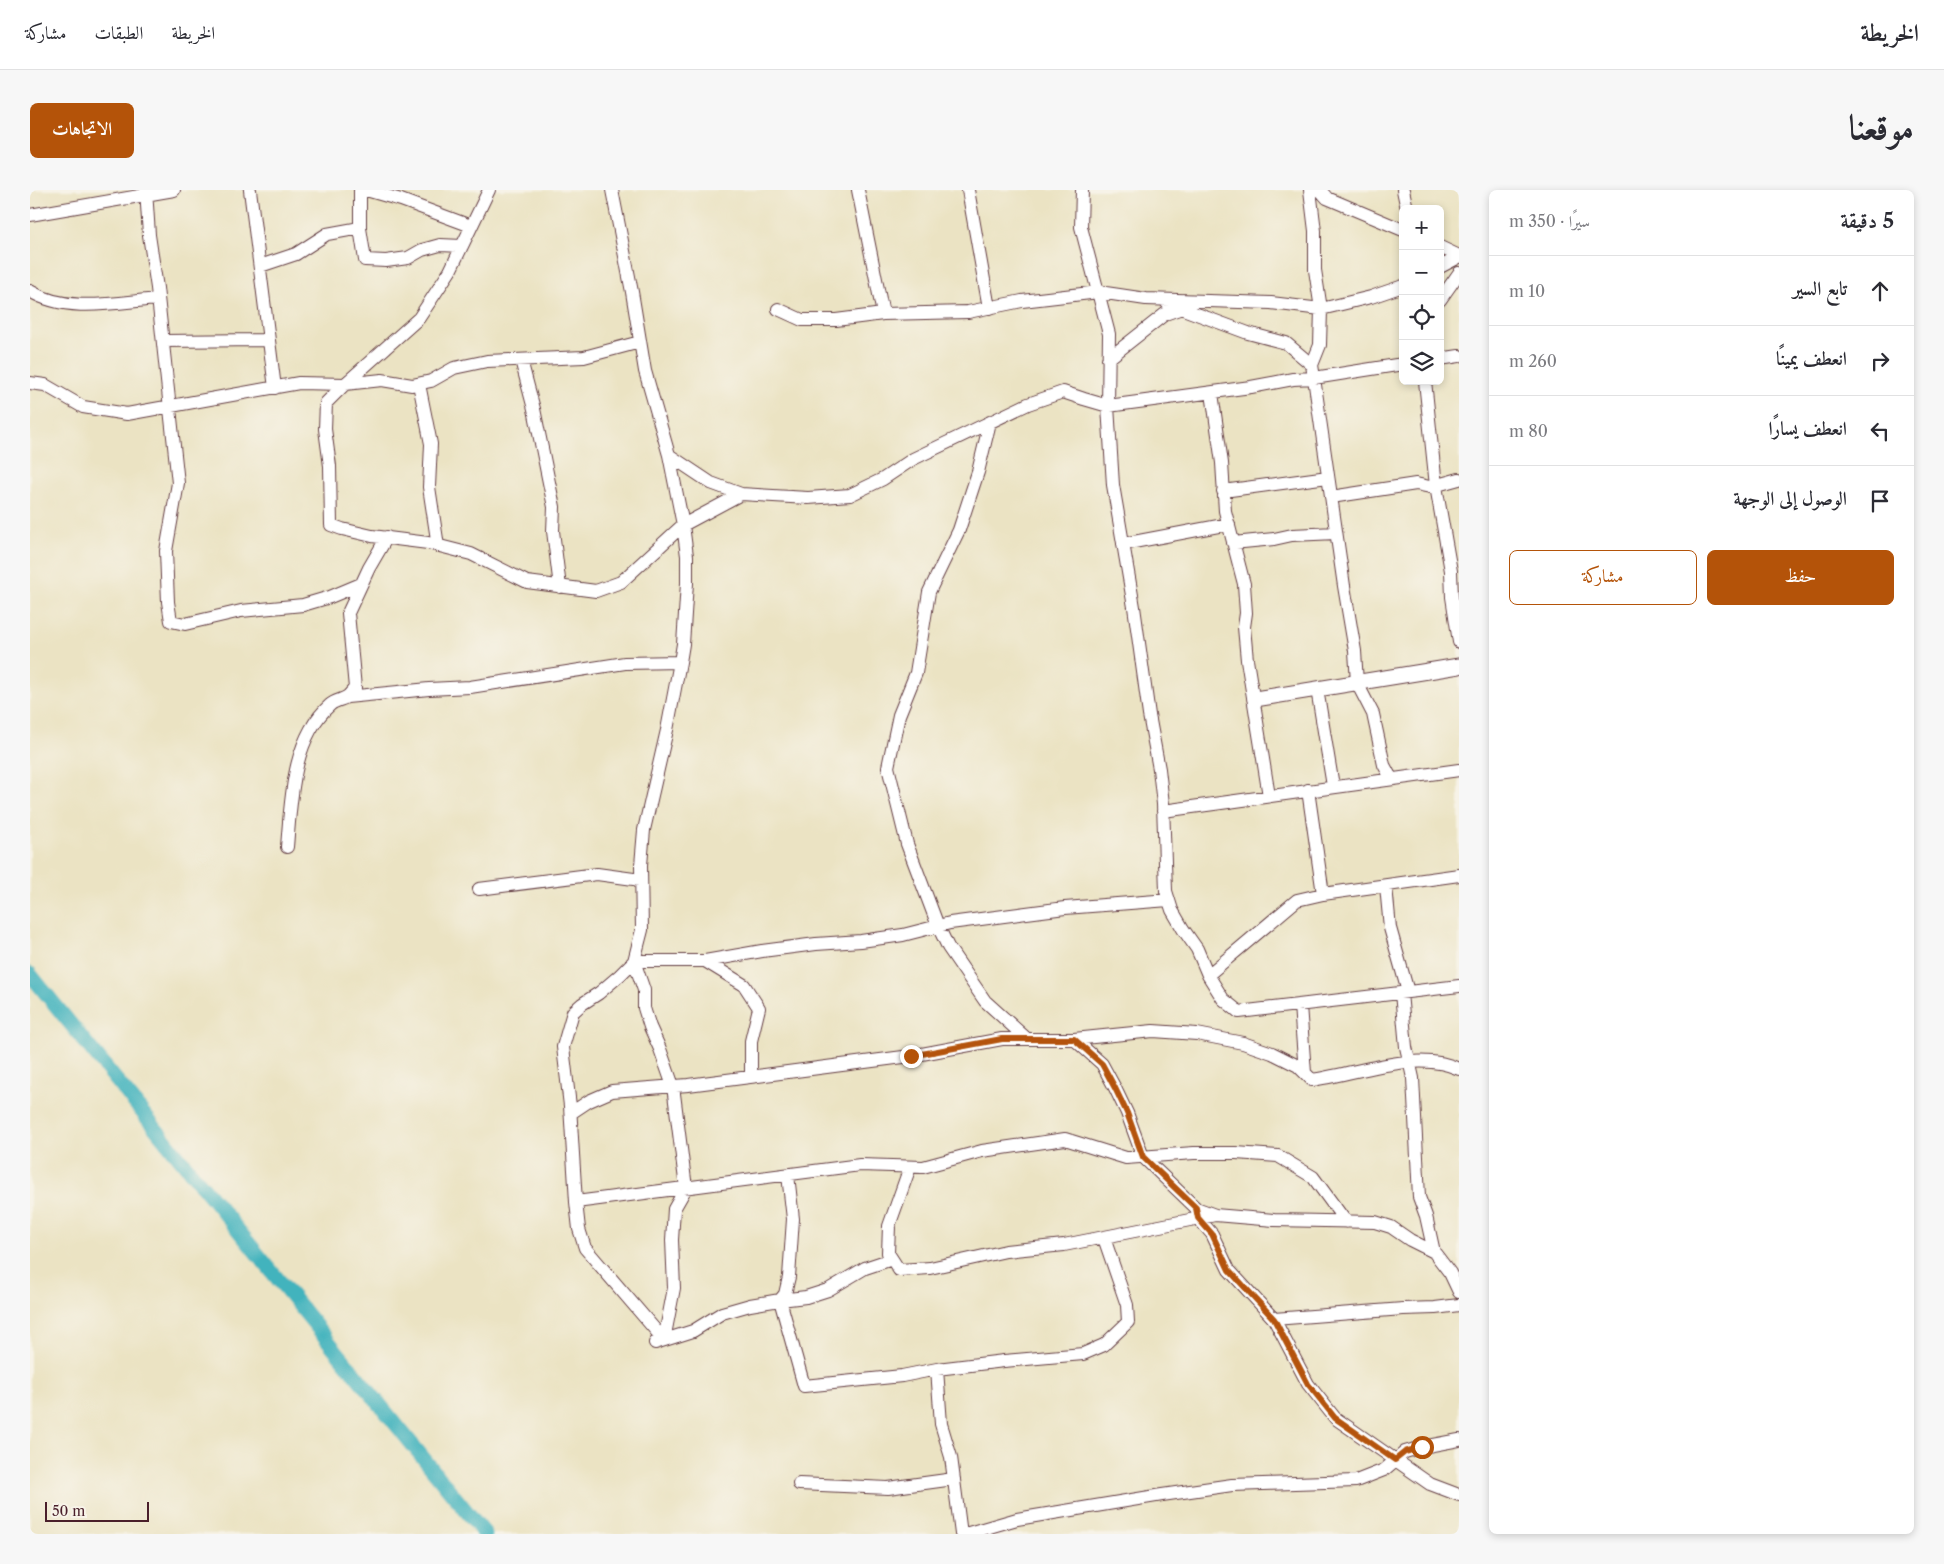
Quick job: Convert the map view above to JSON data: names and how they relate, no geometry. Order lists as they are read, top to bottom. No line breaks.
{"scale_bar":"50 m","page":{"header":"الخريطة","nav":["الخريطة","الطبقات","مشاركة"],"title":"موقعنا","buttons":["الاتجاهات",["حفظ","مشاركة"]],"heading":["5 دقيقة","سيرًا · 350 m"],"map_buttons":["+","−"],"list":[["تابع السير","10 m"],["انعطف يمينًا","260 m"],["انعطف يسارًا","80 m"],"الوصول إلى الوجهة"],"scale":"50 m"}}
